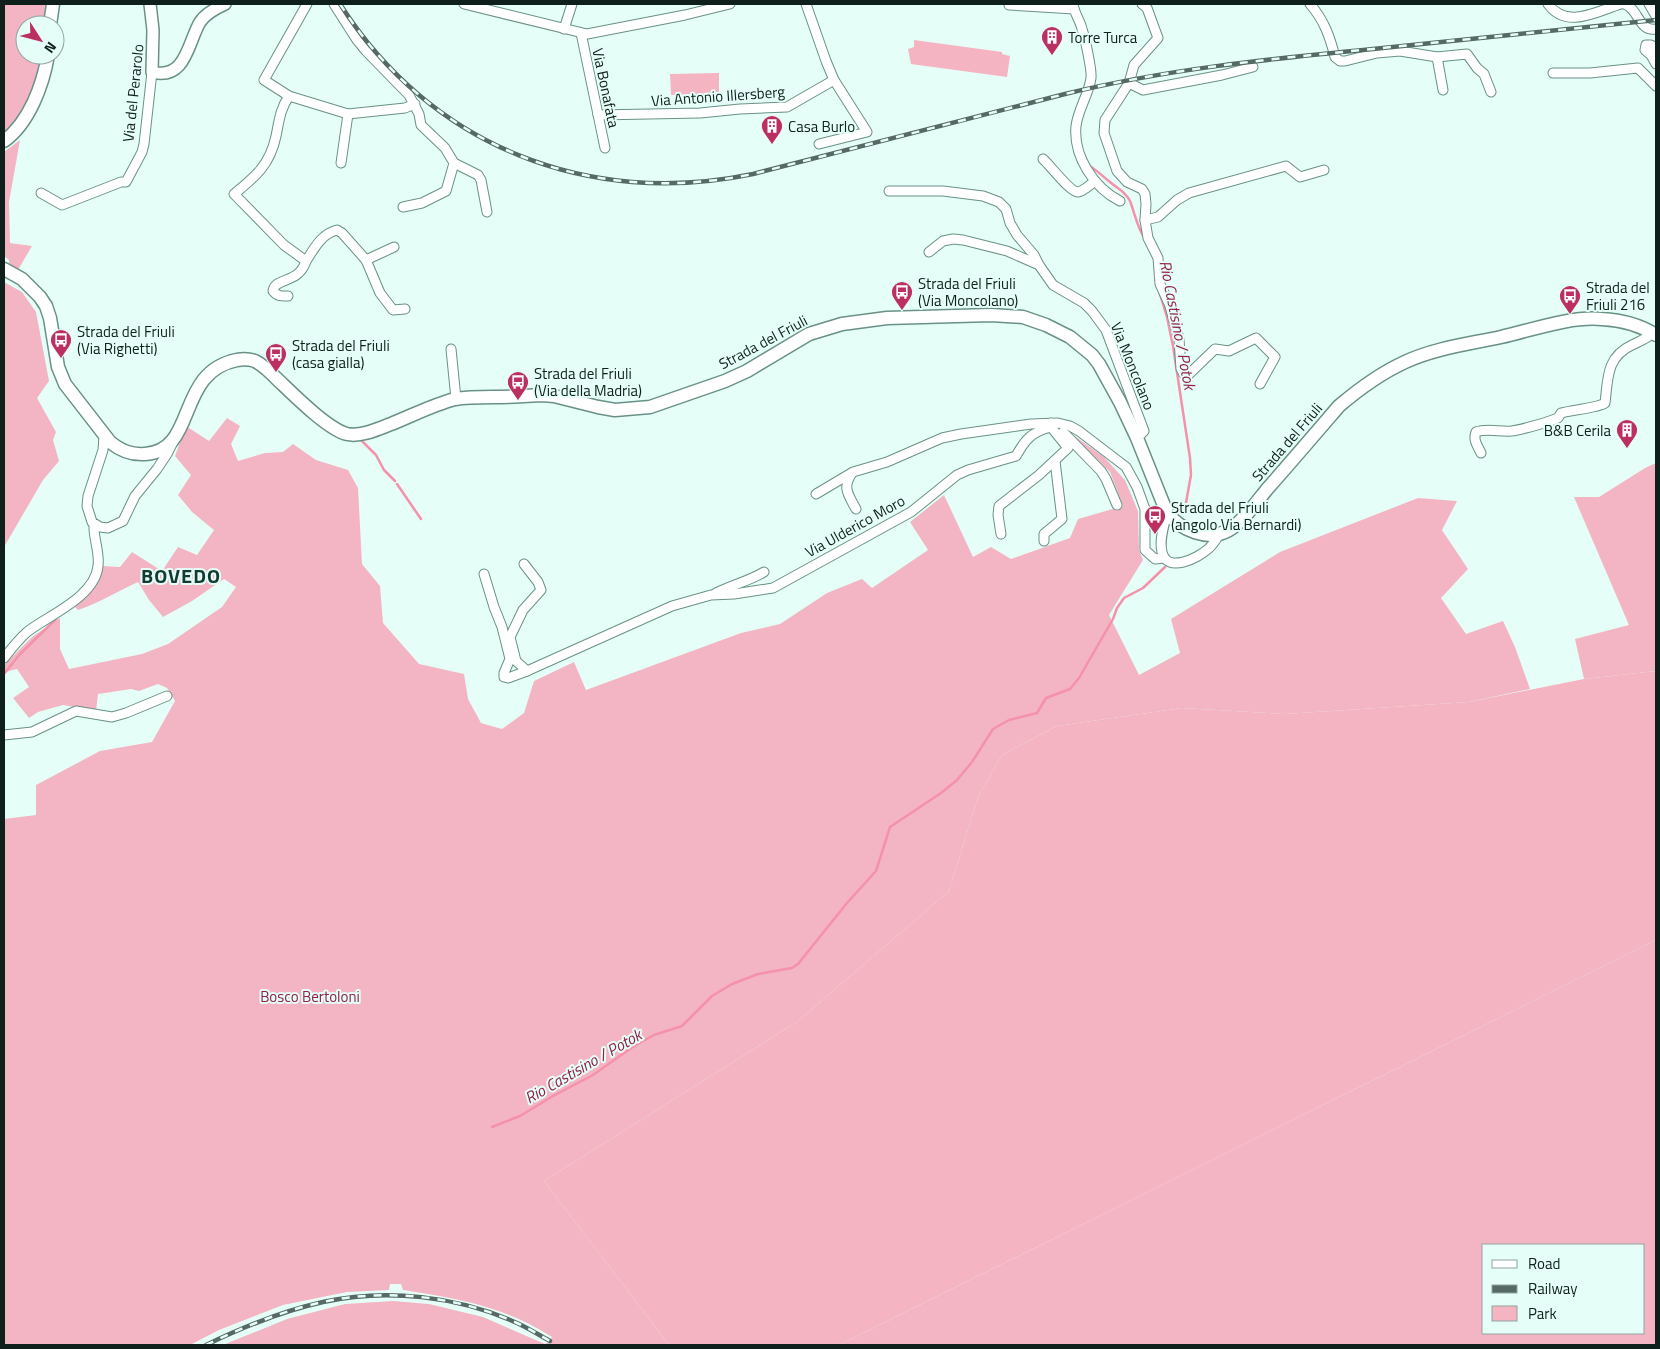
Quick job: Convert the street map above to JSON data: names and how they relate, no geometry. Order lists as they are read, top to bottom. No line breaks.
{"streets":{"main road":["Strada del Friuli"],"street":["Via Bonafata","Via del Perarolo","Via Antonio Illersberg","Via Moncolano","Via Ulderico Moro"]},"crossings":[["Via Bonafata","Via Antonio Illersberg"],["Strada del Friuli","Via Moncolano"]],"districts":["BOVEDO"],"water":["Rio Castisino / Potok"],"parks":["Bosco Bertoloni"],"places":{"building":["Torre Turca","Casa Burlo","B&B Cerila"],"bus stop":["Strada del Friuli (Via Moncolano)","Strada del Friuli 216","Strada del Friuli (Via Righetti)","Strada del Friuli (casa gialla)","Strada del Friuli (Via della Madria)","Strada del Friuli (angolo Via Bernardi)"]},"legend":["Road","Railway","Park"],"north":"bottom right"}
